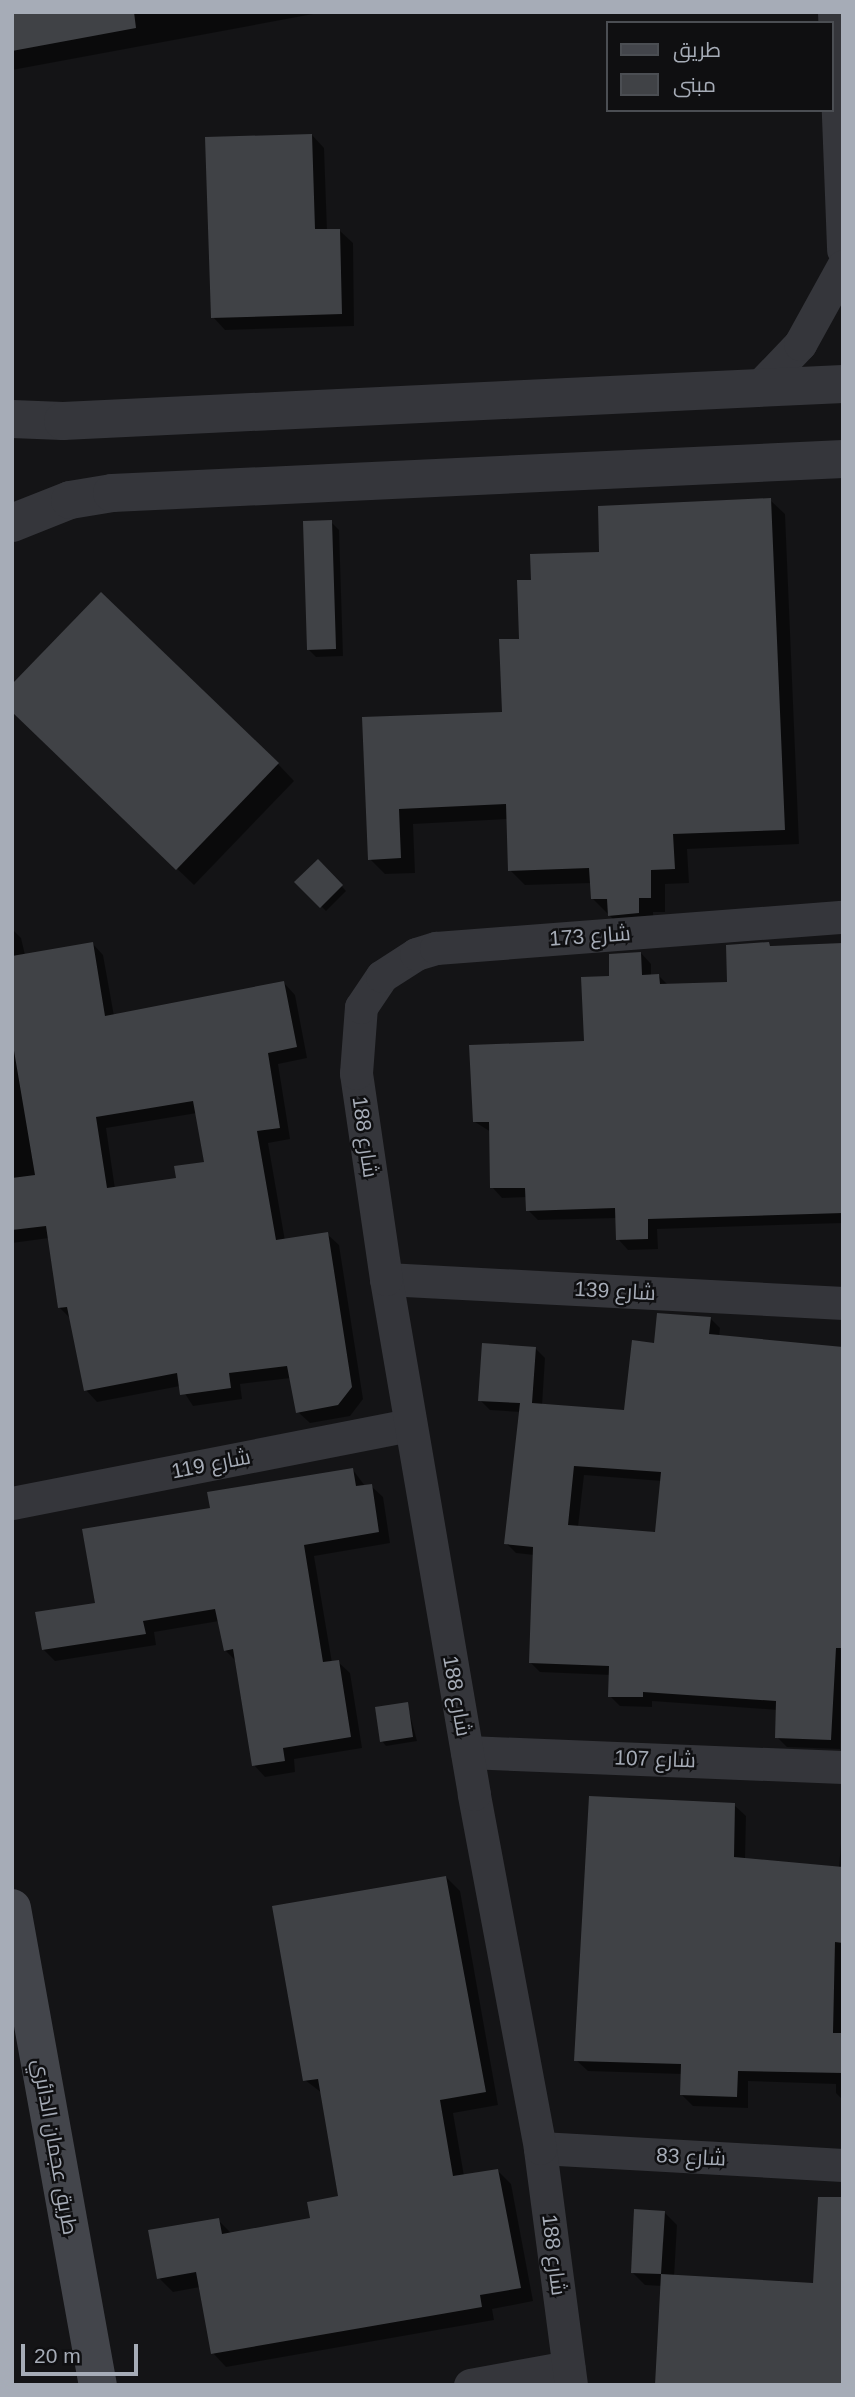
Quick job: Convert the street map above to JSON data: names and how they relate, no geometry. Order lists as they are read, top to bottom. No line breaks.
{"streets":{"main road":["طريق عجمان الدائري"],"street":["شارع 173","شارع 188","شارع 139","شارع 119","شارع 107","شارع 83"]},"crossings":[["شارع 173","شارع 188"],["شارع 188","شارع 139"],["شارع 188","شارع 119"],["شارع 188","شارع 107"],["شارع 188","شارع 83"]],"legend":["طريق","مبنى"],"scale_bar":"20 m"}
